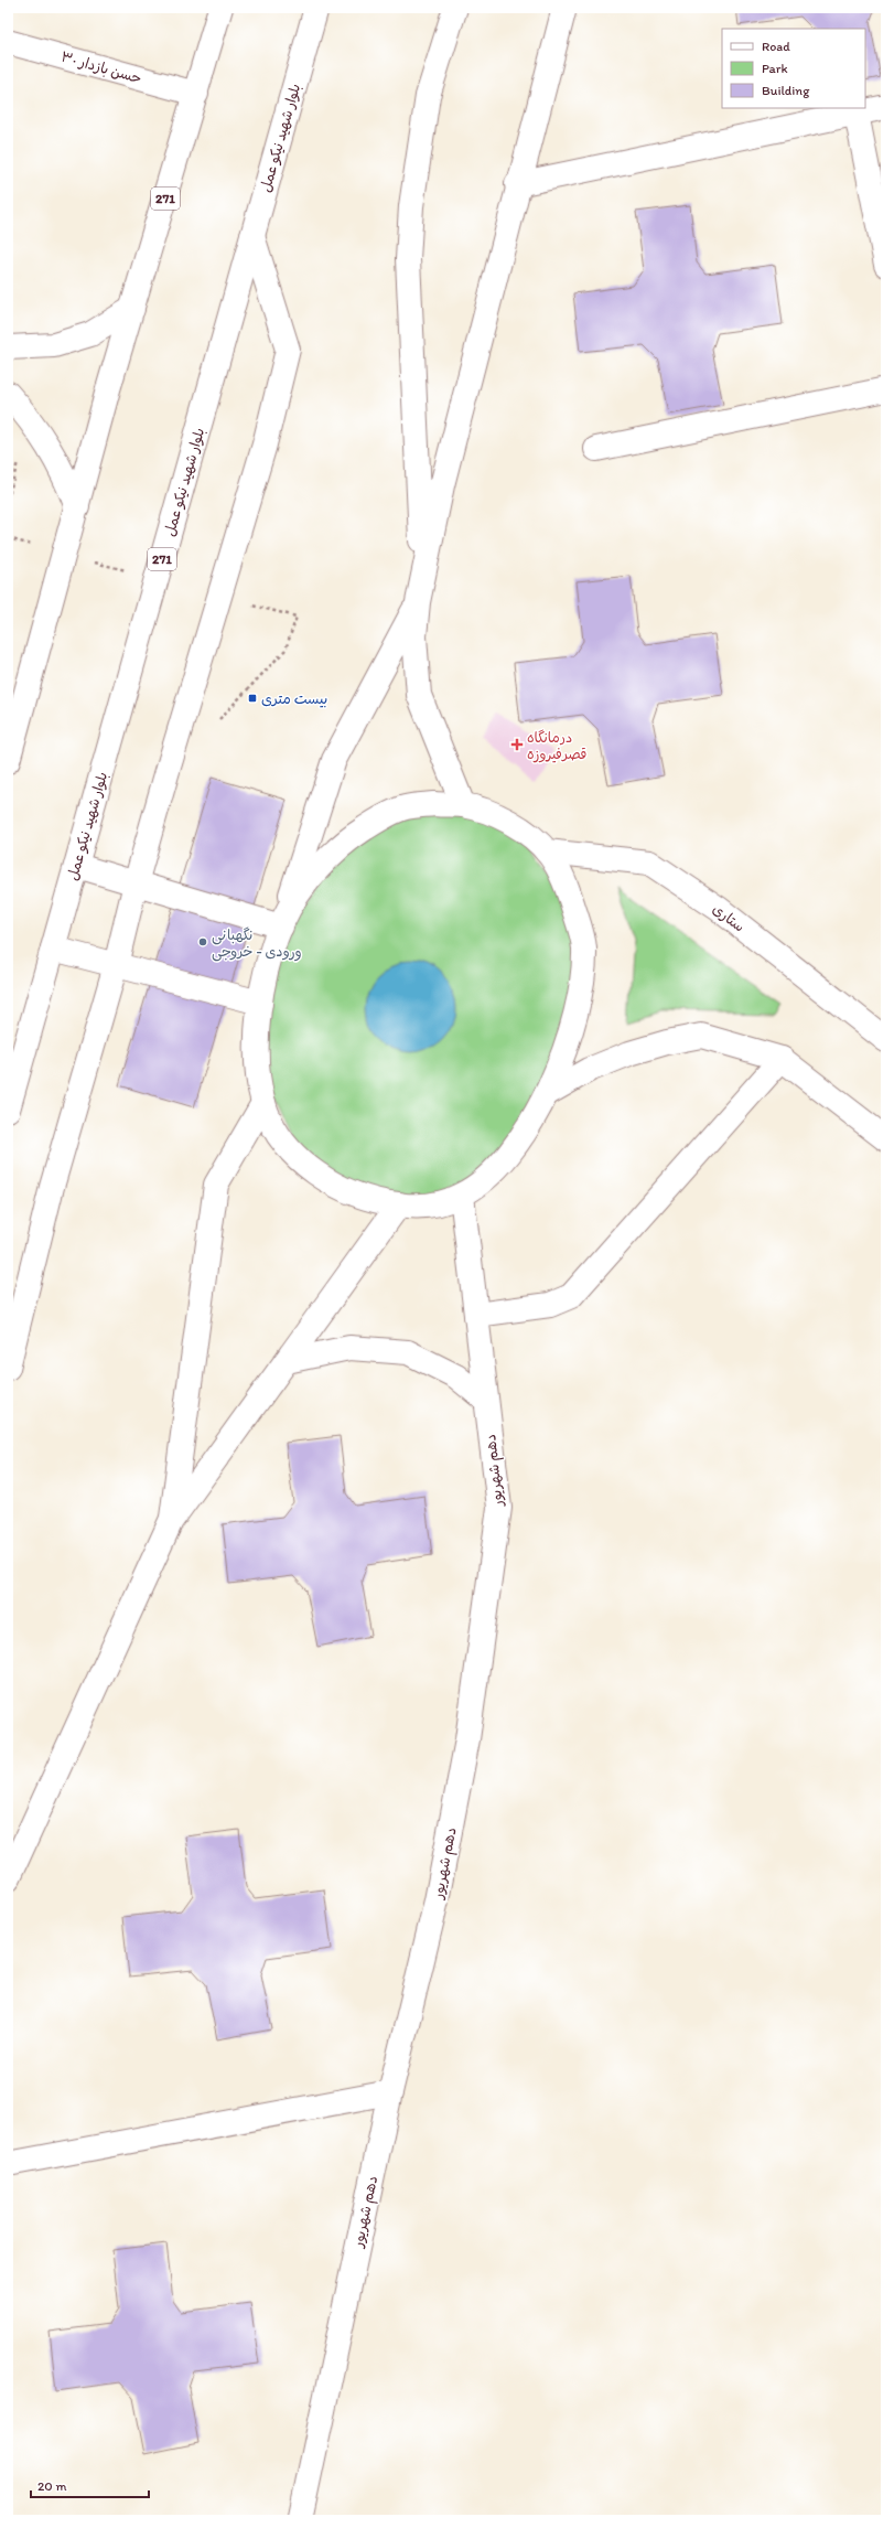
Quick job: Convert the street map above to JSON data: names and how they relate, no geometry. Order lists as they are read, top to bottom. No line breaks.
{"streets":{"street":["حسن بازدار ۳۰","بلوار شهید نیکو عمل","271","ستاری","دهم شهریور"]},"crossings":[["حسن بازدار ۳۰","271"]],"places":{"transit":["بیست متری"],"health":["درمانگاه قصرفیروزه"],"other":["نگهبانی ورودی - خروجی"]},"legend":["Road","Park","Building"],"scale_bar":"20 m"}
